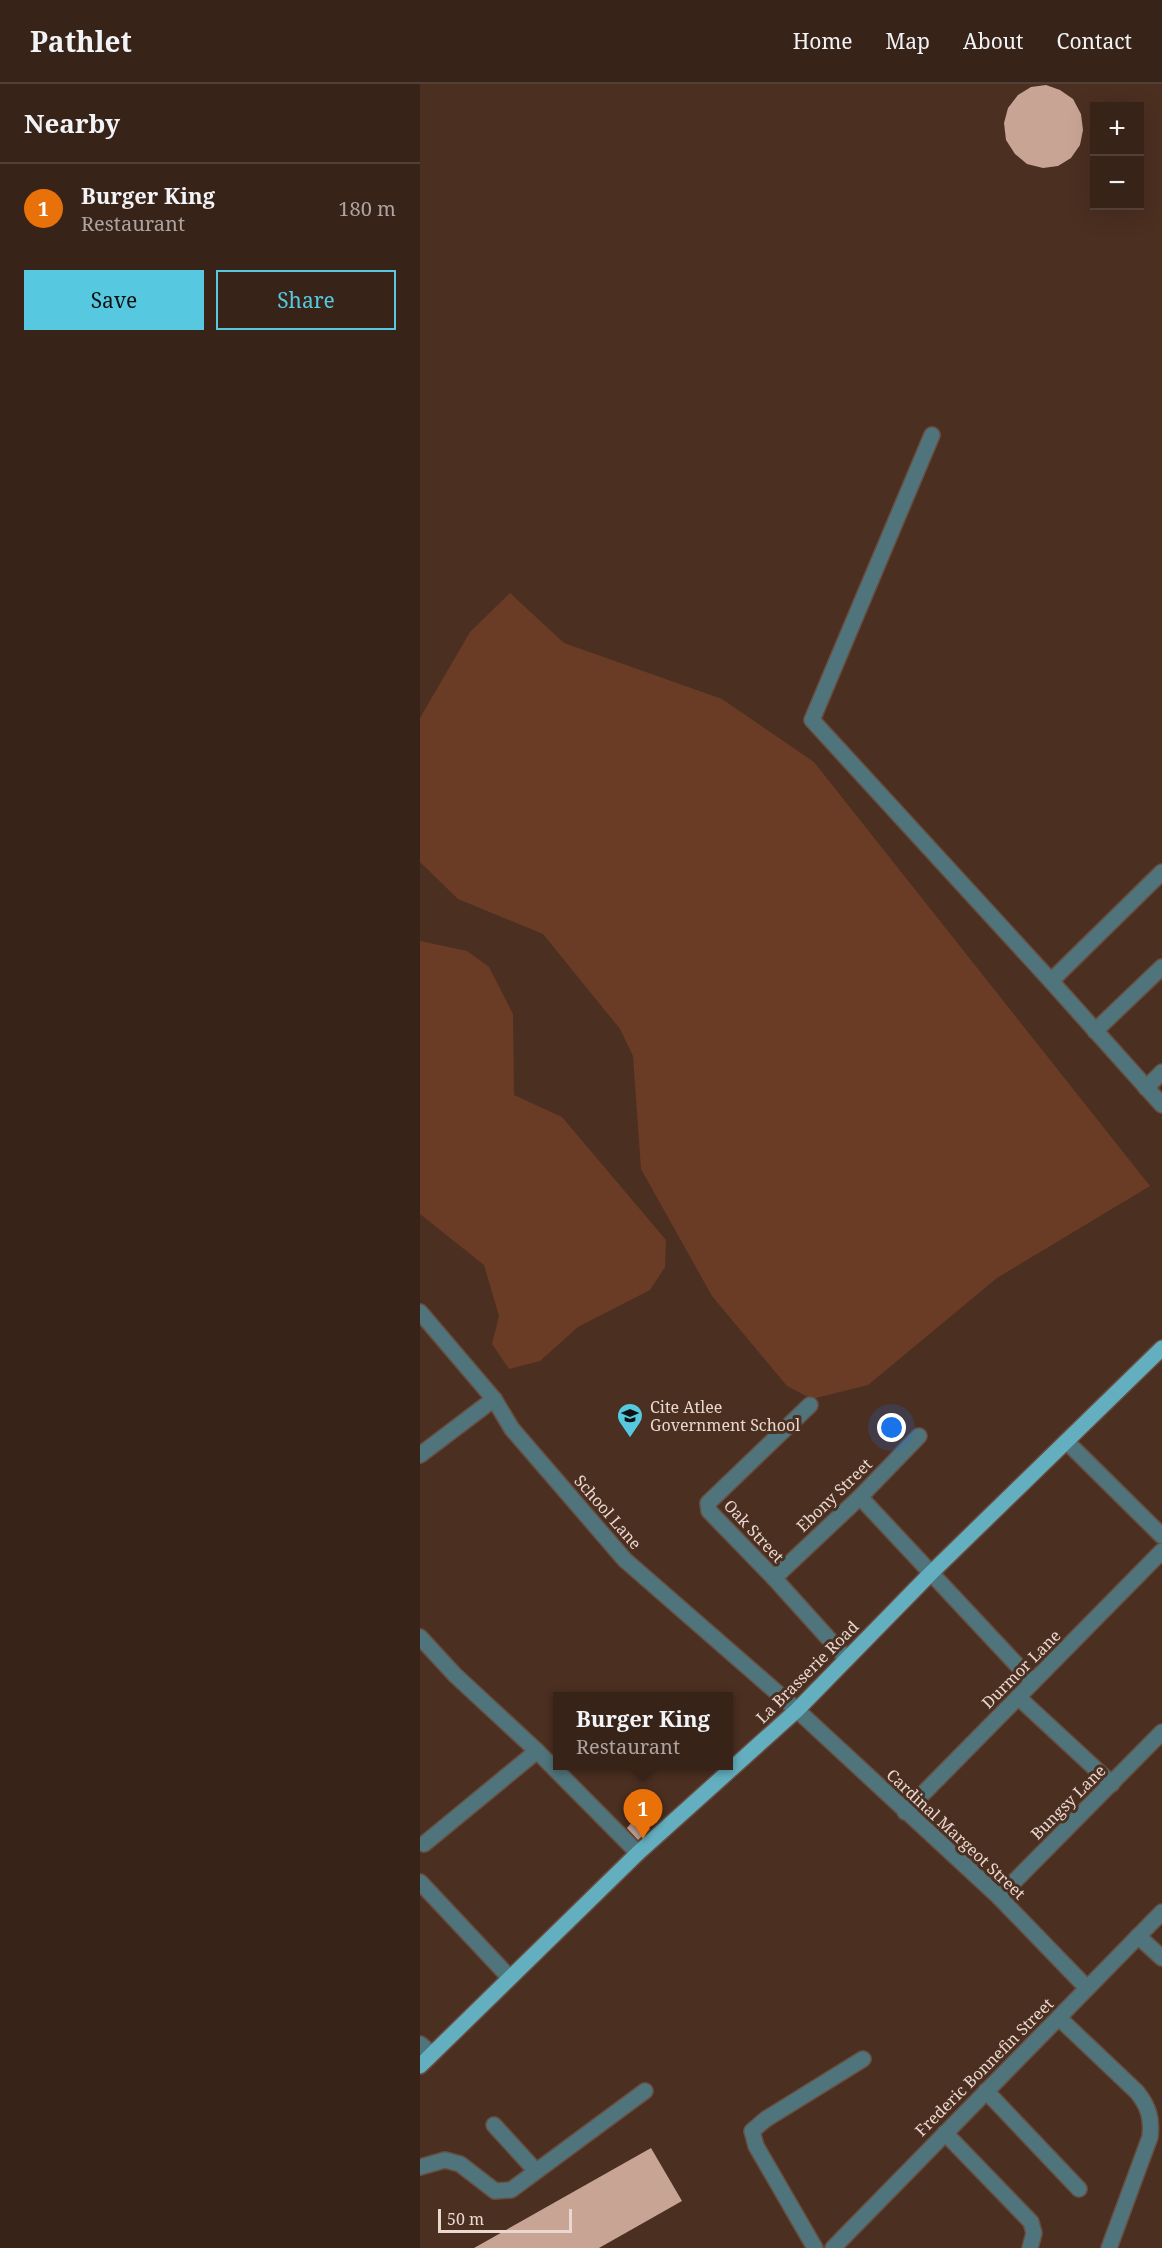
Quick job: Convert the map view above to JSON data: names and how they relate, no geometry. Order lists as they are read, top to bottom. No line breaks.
{"streets":{"main road":["La Brasserie Road"],"street":["Ebony Street","School Lane","Oak Street","Durmor Lane","Bungsy Lane","Cardinal Margeot Street","Frederic Bonnefin Street"]},"crossings":[["Ebony Street","Oak Street"],["School Lane","La Brasserie Road"],["School Lane","Cardinal Margeot Street"],["Oak Street","La Brasserie Road"],["Durmor Lane","Cardinal Margeot Street"],["La Brasserie Road","Cardinal Margeot Street"],["Bungsy Lane","Cardinal Margeot Street"],["Cardinal Margeot Street","Frederic Bonnefin Street"]],"places":{"school or university":["Cite Atlee Government School"]},"scale_bar":"50 m","page":{"header":"Pathlet","nav":["Home","Map","About","Contact"],"heading":"Nearby","map_buttons":["+","−"],"list":[{"mark":"1","name":"Burger King","note":"Restaurant","value":"180 m"}],"buttons":["Save","Share"],"popup":["Burger King","Restaurant"],"pins":"1","scale":"50 m"}}
